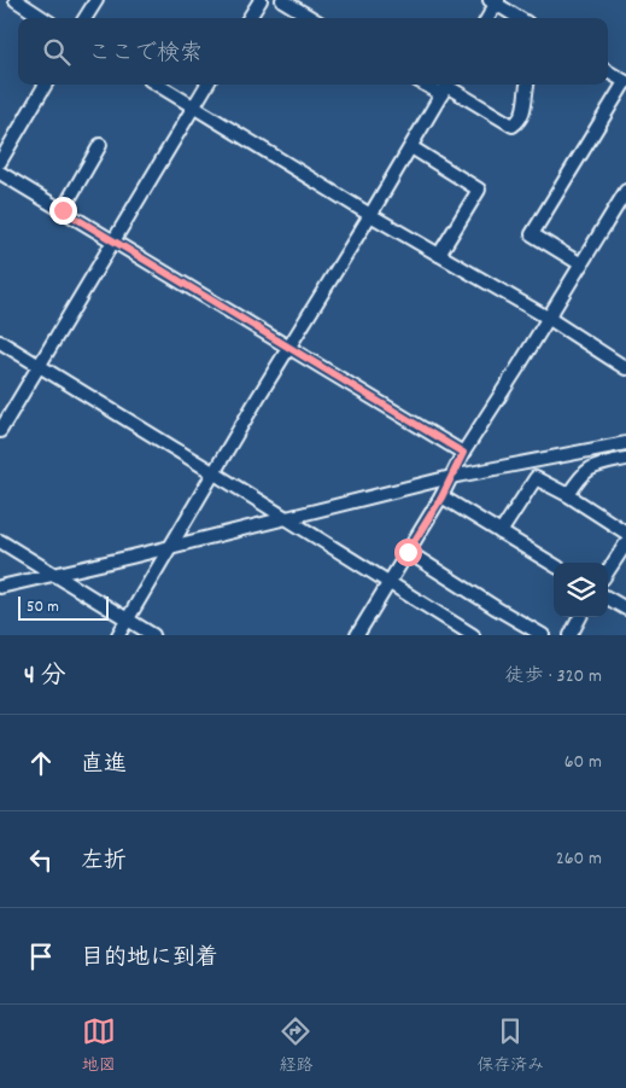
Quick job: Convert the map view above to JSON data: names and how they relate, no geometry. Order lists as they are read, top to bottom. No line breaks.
{"scale_bar":"50 m","page":{"search":"ここで検索","scale":"50 m","heading":["4 分","徒歩 · 320 m"],"list":[["直進","60 m"],["左折","260 m"],"目的地に到着"],"nav":["地図","経路","保存済み"]}}
